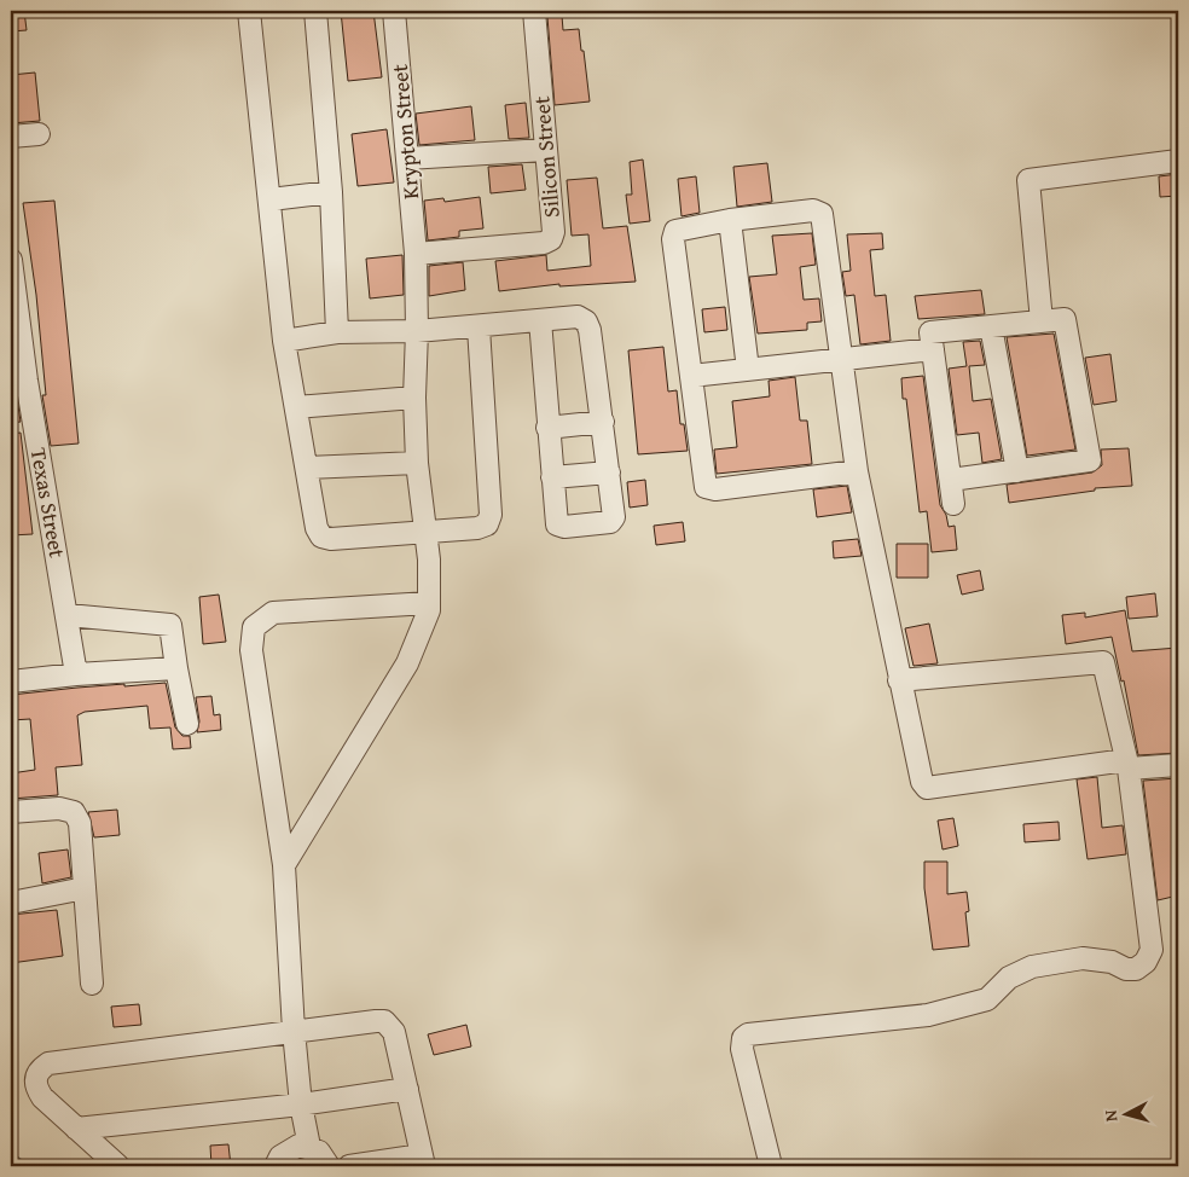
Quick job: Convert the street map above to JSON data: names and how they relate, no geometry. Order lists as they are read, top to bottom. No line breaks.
{"streets":{"street":["Krypton Street","Silicon Street","Texas Street"]},"crossings":[["Krypton Street","Silicon Street"]],"north":"left"}
